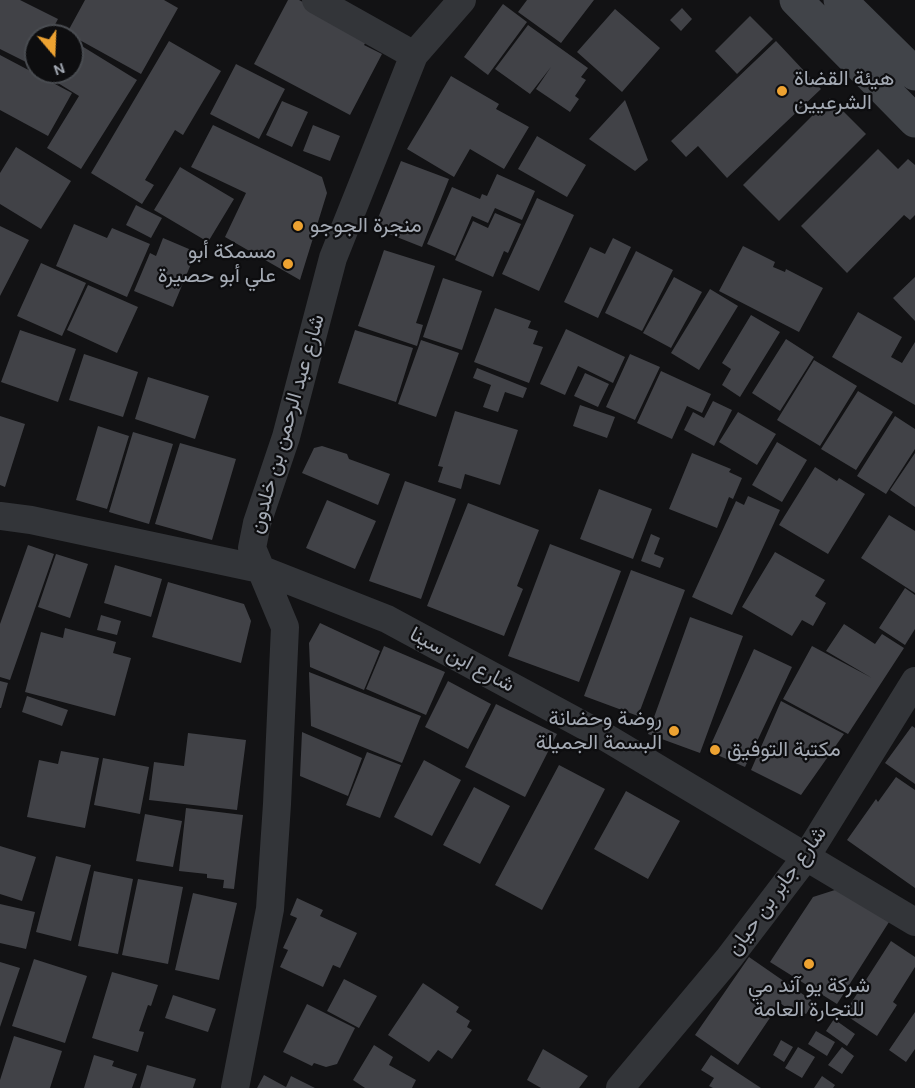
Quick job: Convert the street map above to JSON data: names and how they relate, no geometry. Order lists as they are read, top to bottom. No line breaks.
{"streets":{"street":["شارع عبد الرحمن بن خلدون","شارع ابن سينا","شارع جابر بن حيان"]},"crossings":[["شارع عبد الرحمن بن خلدون","شارع ابن سينا"],["شارع ابن سينا","شارع جابر بن حيان"]],"places":["هيئة القضاة الشرعيين","منجرة الجوجو","مسمكة أبو علي أبو حصيرة","روضة وحضانة البسمة الجميلة","مكتبة التوفيق","شركة يو آند مي للتجارة العامة"],"north":"bottom"}
